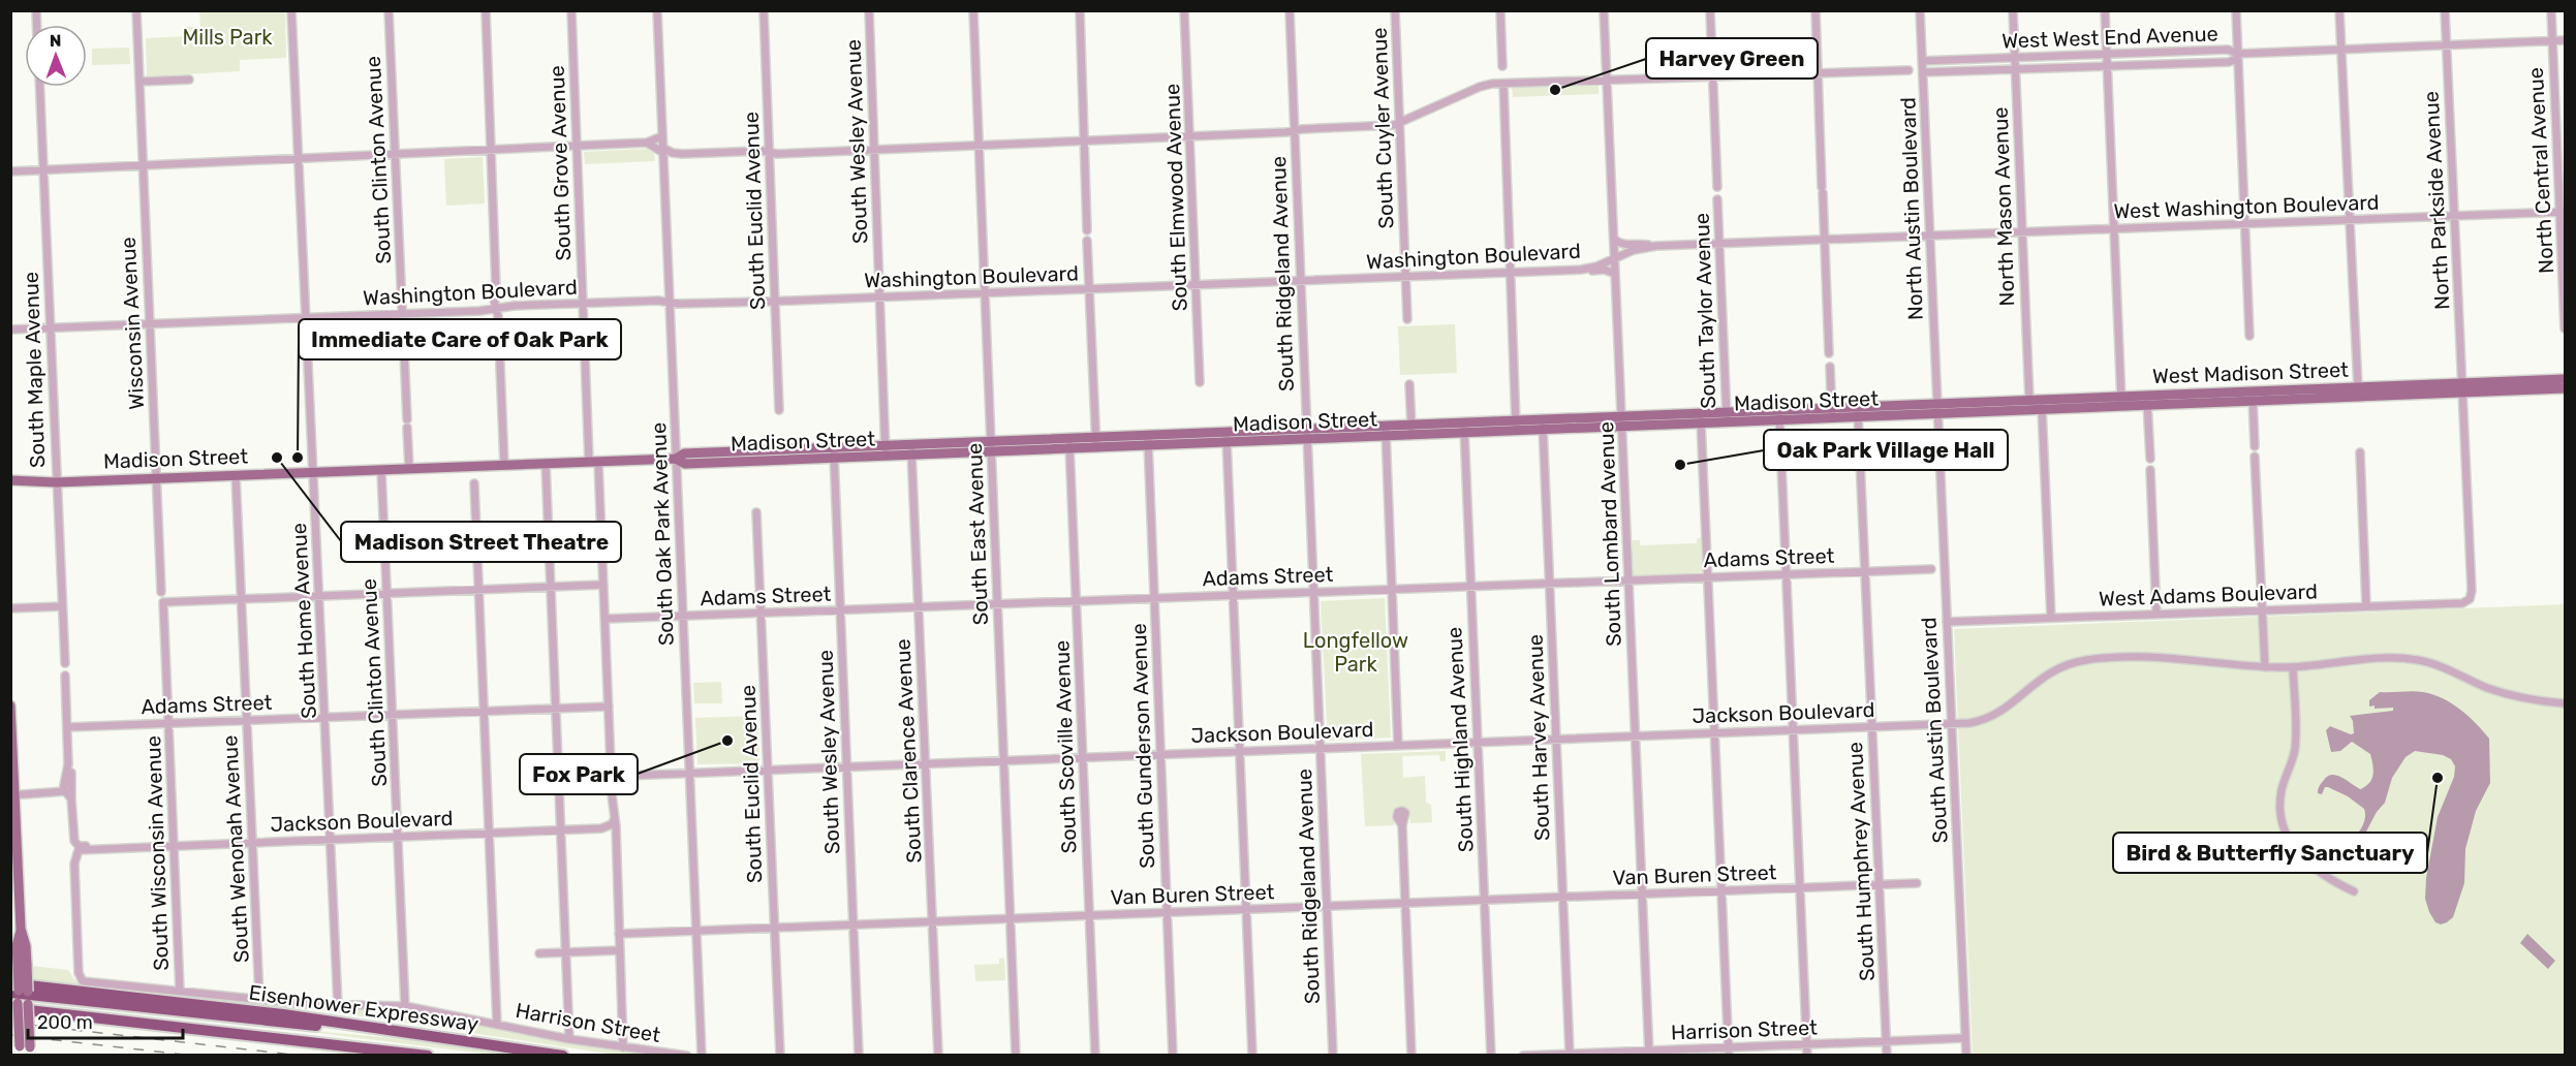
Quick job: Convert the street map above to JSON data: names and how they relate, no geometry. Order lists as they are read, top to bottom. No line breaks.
{"streets":{"highway":["Eisenhower Expressway"],"main road":["West Madison Street","Madison Street"],"street":["West West End Avenue","South Cuyler Avenue","South Wesley Avenue","South Clinton Avenue","South Grove Avenue","North Central Avenue","South Elmwood Avenue","North Parkside Avenue","North Mason Avenue","West Washington Boulevard","North Austin Boulevard","South Euclid Avenue","Washington Boulevard","South Ridgeland Avenue","South Taylor Avenue","Wisconsin Avenue","South Maple Avenue","South Oak Park Avenue","South East Avenue","South Lombard Avenue","Adams Street","West Adams Boulevard","South Home Avenue","Jackson Boulevard","South Austin Boulevard","South Harvey Avenue","South Highland Avenue","South Gunderson Avenue","South Scoville Avenue","South Clarence Avenue","South Wenonah Avenue","South Wisconsin Avenue","South Humphrey Avenue","Van Buren Street","Harrison Street"]},"crossings":[["West West End Avenue","North Mason Avenue"],["West West End Avenue","North Austin Boulevard"],["South Cuyler Avenue","Washington Boulevard"],["South Wesley Avenue","Washington Boulevard"],["South Wesley Avenue","Madison Street"],["South Wesley Avenue","Adams Street"],["South Wesley Avenue","Jackson Boulevard"],["South Wesley Avenue","Van Buren Street"],["South Clinton Avenue","Washington Boulevard"],["South Clinton Avenue","Madison Street"],["South Clinton Avenue","Adams Street"],["South Clinton Avenue","Jackson Boulevard"],["South Clinton Avenue","Harrison Street"],["South Grove Avenue","Washington Boulevard"],["South Grove Avenue","Madison Street"],["South Grove Avenue","Adams Street"],["South Grove Avenue","Jackson Boulevard"],["South Grove Avenue","Van Buren Street"],["South Grove Avenue","Harrison Street"],["North Central Avenue","West Washington Boulevard"],["South Elmwood Avenue","Washington Boulevard"],["North Parkside Avenue","West Washington Boulevard"],["North Parkside Avenue","West Madison Street"],["North Parkside Avenue","West Adams Boulevard"],["North Mason Avenue","West Washington Boulevard"],["North Mason Avenue","West Madison Street"],["West Washington Boulevard","North Austin Boulevard"],["West Washington Boulevard","Washington Boulevard"],["North Austin Boulevard","Washington Boulevard"],["North Austin Boulevard","West Madison Street"],["North Austin Boulevard","Madison Street"],["North Austin Boulevard","South Austin Boulevard"],["South Euclid Avenue","Washington Boulevard"],["South Euclid Avenue","Adams Street"],["South Euclid Avenue","Jackson Boulevard"],["South Euclid Avenue","Van Buren Street"],["Washington Boulevard","South Ridgeland Avenue"],["Washington Boulevard","South Taylor Avenue"],["Washington Boulevard","Wisconsin Avenue"],["Washington Boulevard","South Maple Avenue"],["Washington Boulevard","South Oak Park Avenue"],["Washington Boulevard","South East Avenue"],["Washington Boulevard","South Lombard Avenue"],["Washington Boulevard","South Home Avenue"],["South Ridgeland Avenue","Madison Street"],["South Ridgeland Avenue","Adams Street"],["South Ridgeland Avenue","Jackson Boulevard"],["South Ridgeland Avenue","Van Buren Street"],["South Taylor Avenue","Madison Street"],["South Taylor Avenue","Adams Street"],["South Taylor Avenue","Jackson Boulevard"],["South Taylor Avenue","Van Buren Street"],["South Taylor Avenue","Harrison Street"],["Wisconsin Avenue","Madison Street"],["South Maple Avenue","Madison Street"],["West Madison Street","Madison Street"],["West Madison Street","South Austin Boulevard"],["Madison Street","South Oak Park Avenue"],["Madison Street","South East Avenue"],["Madison Street","South Lombard Avenue"],["Madison Street","South Home Avenue"],["Madison Street","South Austin Boulevard"],["Madison Street","South Harvey Avenue"],["Madison Street","South Highland Avenue"],["Madison Street","South Gunderson Avenue"],["Madison Street","South Scoville Avenue"],["Madison Street","South Clarence Avenue"],["Madison Street","South Wenonah Avenue"],["Madison Street","South Humphrey Avenue"],["South Oak Park Avenue","Adams Street"],["South Oak Park Avenue","Jackson Boulevard"],["South Oak Park Avenue","Van Buren Street"],["South East Avenue","Adams Street"],["South East Avenue","Jackson Boulevard"],["South East Avenue","Van Buren Street"],["South Lombard Avenue","Adams Street"],["South Lombard Avenue","Jackson Boulevard"],["South Lombard Avenue","Van Buren Street"],["South Lombard Avenue","Harrison Street"],["Adams Street","South Home Avenue"],["Adams Street","South Harvey Avenue"],["Adams Street","South Highland Avenue"],["Adams Street","South Gunderson Avenue"],["Adams Street","South Scoville Avenue"],["Adams Street","South Clarence Avenue"],["Adams Street","South Wenonah Avenue"],["Adams Street","South Wisconsin Avenue"],["Adams Street","South Humphrey Avenue"],["West Adams Boulevard","South Austin Boulevard"],["South Home Avenue","Jackson Boulevard"],["South Home Avenue","Harrison Street"],["Jackson Boulevard","South Austin Boulevard"],["Jackson Boulevard","South Harvey Avenue"],["Jackson Boulevard","South Highland Avenue"],["Jackson Boulevard","South Gunderson Avenue"],["Jackson Boulevard","South Scoville Avenue"],["Jackson Boulevard","South Clarence Avenue"],["Jackson Boulevard","South Wenonah Avenue"],["Jackson Boulevard","South Wisconsin Avenue"],["Jackson Boulevard","South Humphrey Avenue"],["Jackson Boulevard","Harrison Street"],["South Austin Boulevard","Harrison Street"],["South Harvey Avenue","Van Buren Street"],["South Harvey Avenue","Harrison Street"],["South Highland Avenue","Van Buren Street"],["South Gunderson Avenue","Van Buren Street"],["South Scoville Avenue","Van Buren Street"],["South Clarence Avenue","Van Buren Street"],["South Wenonah Avenue","South Wisconsin Avenue"],["South Wenonah Avenue","Harrison Street"],["South Wisconsin Avenue","Harrison Street"],["South Humphrey Avenue","Van Buren Street"],["South Humphrey Avenue","Harrison Street"]],"parks":["Mills Park","Longfellow Park"],"places":["Harvey Green","Madison Street Theatre","Immediate Care of Oak Park","Oak Park Village Hall","Fox Park","Bird & Butterfly Sanctuary"],"scale_bar":"200 m","north":"top"}
